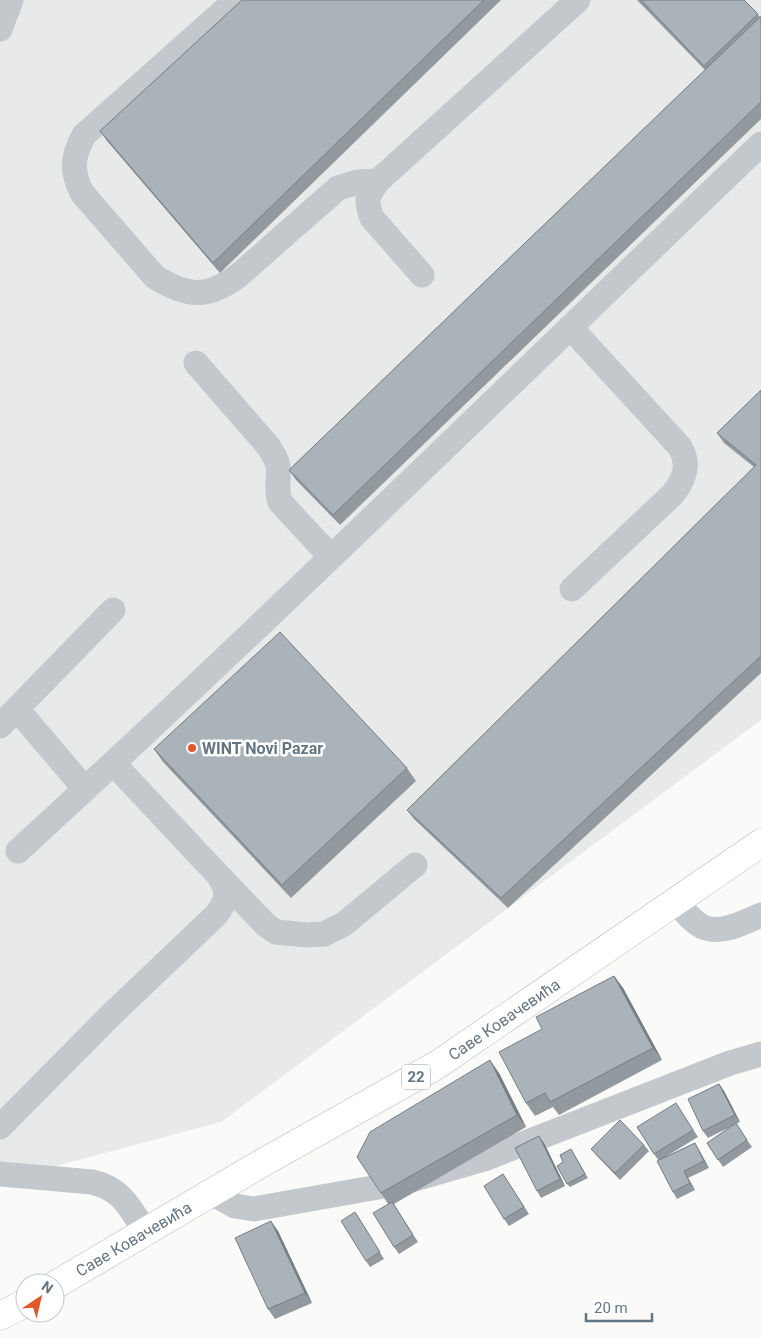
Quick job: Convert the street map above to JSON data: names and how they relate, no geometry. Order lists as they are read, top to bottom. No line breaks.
{"streets":{"main road":["Саве Ковачевића","22"]},"places":["WINT Novi Pazar"],"scale_bar":"20 m","north":"top right"}
